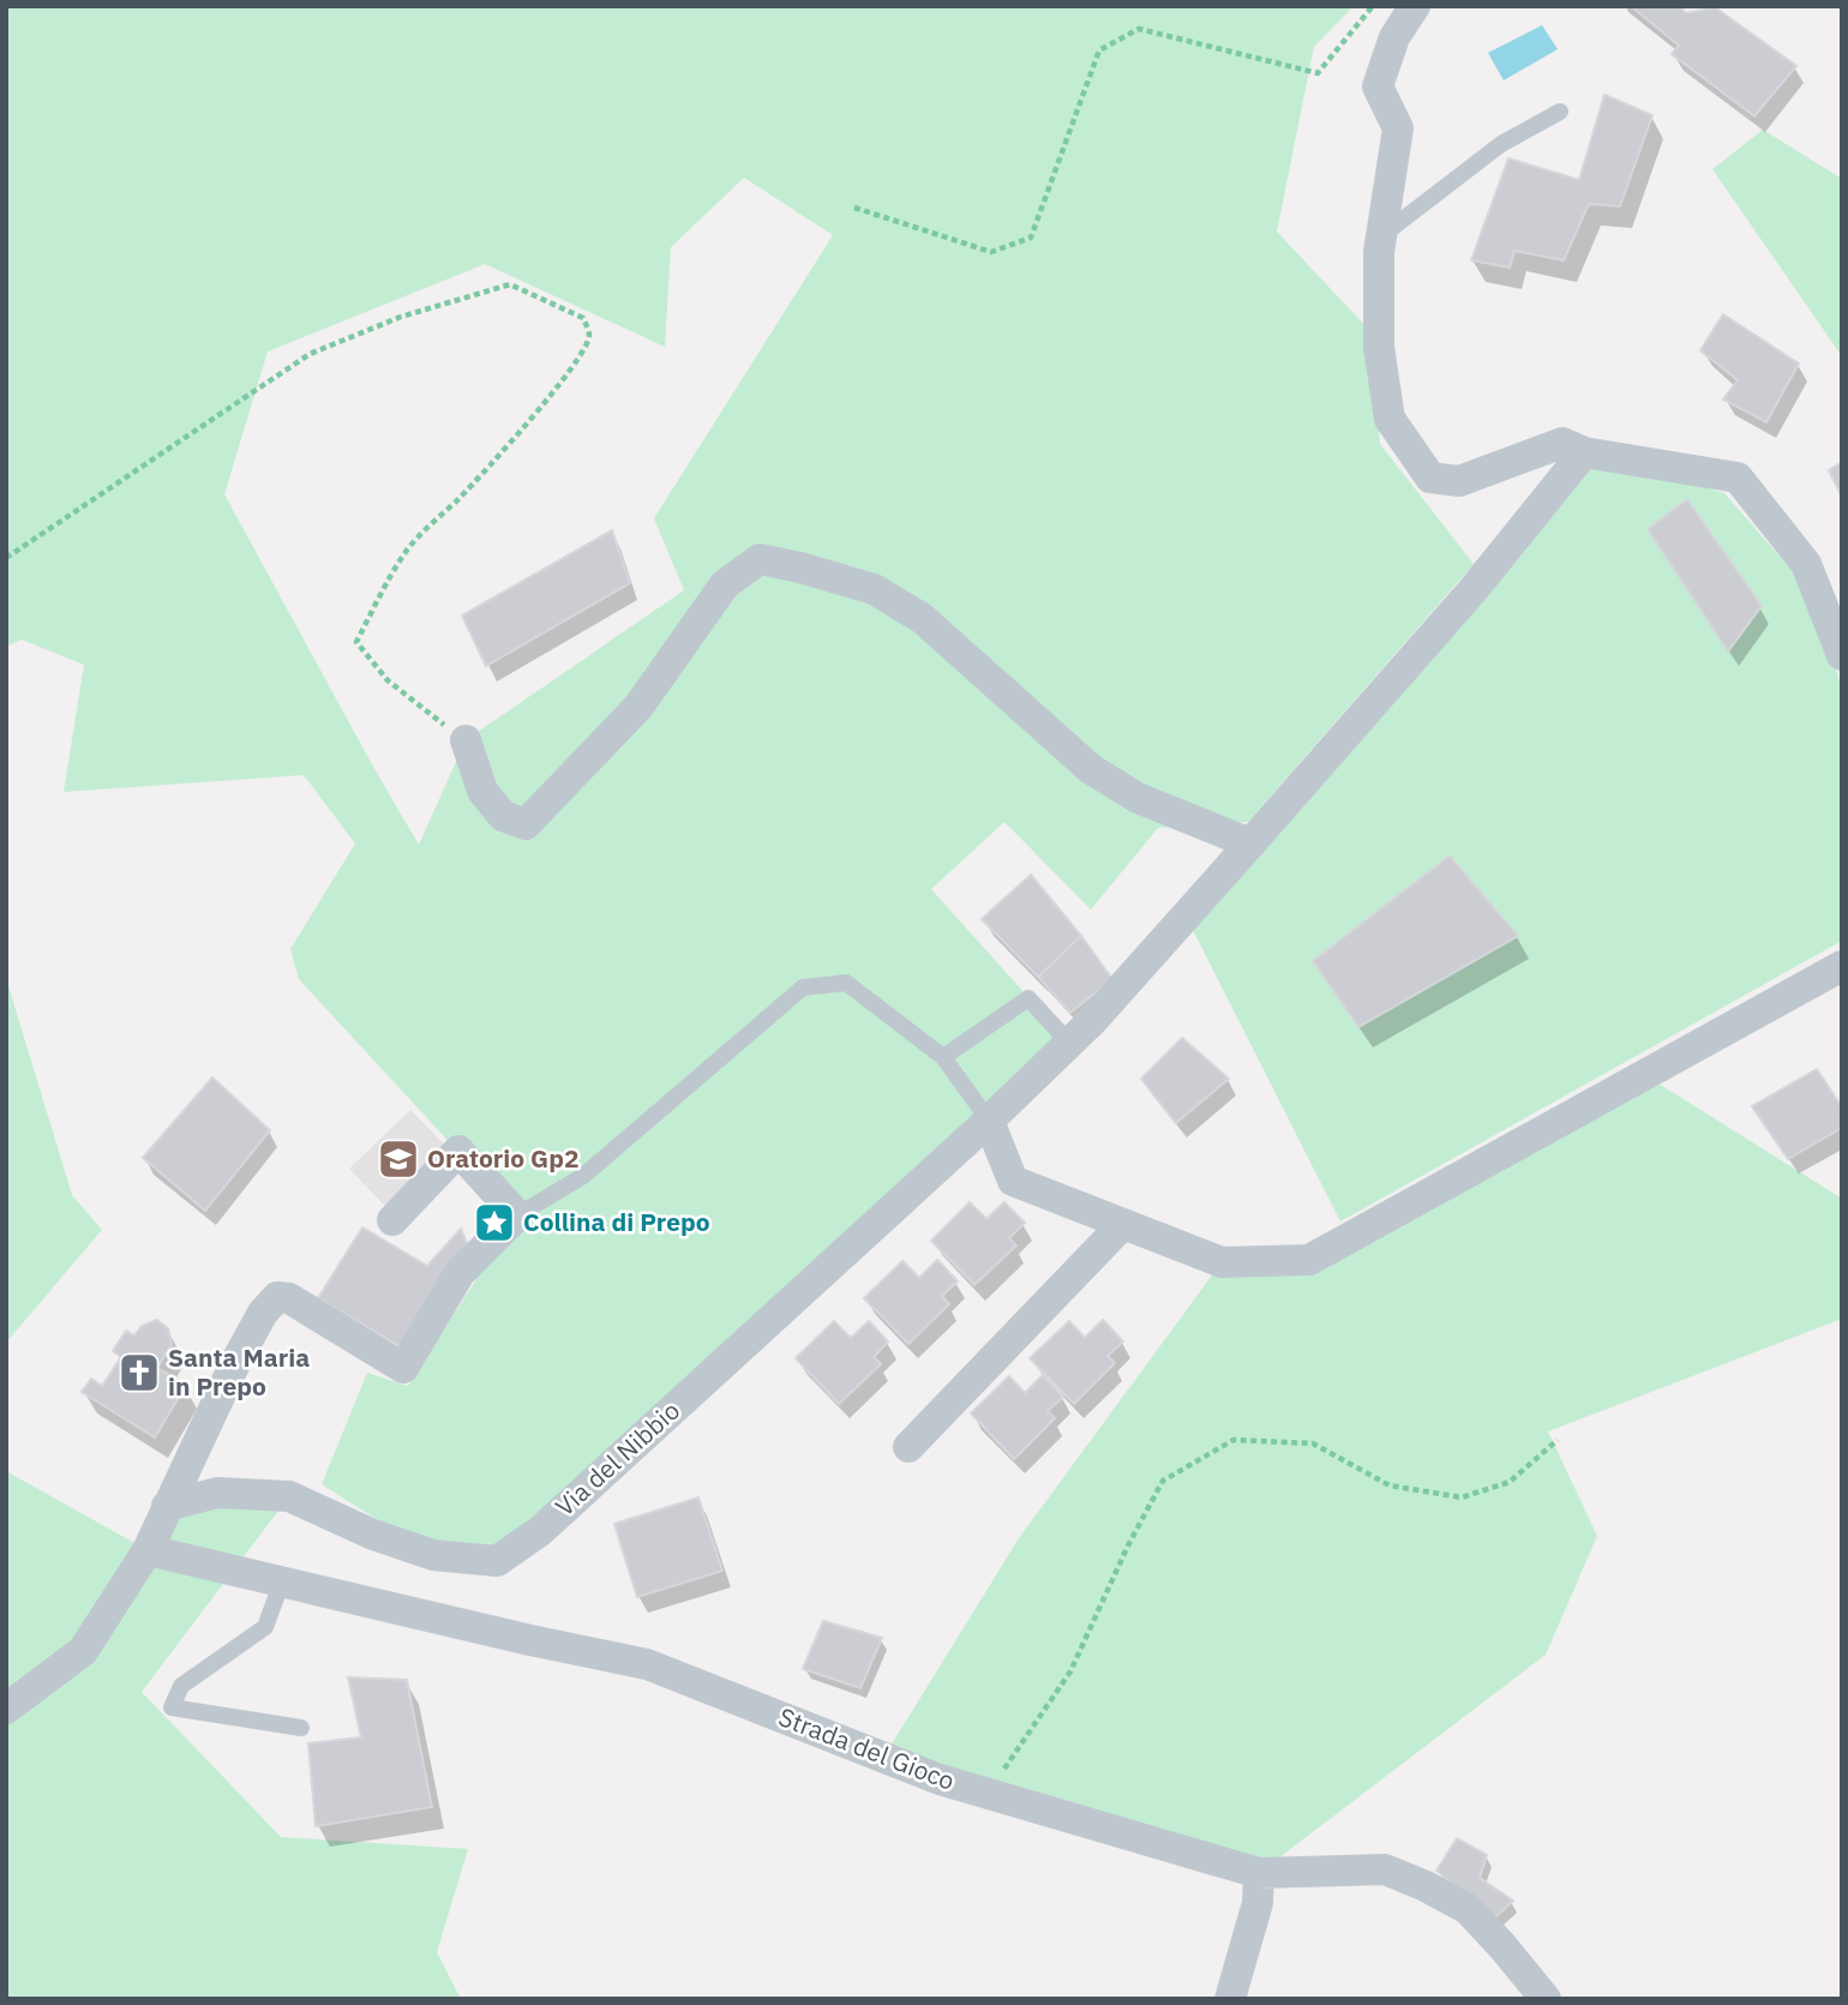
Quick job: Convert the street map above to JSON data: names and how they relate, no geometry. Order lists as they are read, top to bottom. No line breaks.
{"streets":{"street":["Via del Nibbio","Strada del Gioco"]},"places":{"school or university":["Oratorio Gp2"],"place":["Collina di Prepo"],"church":["Santa Maria in Prepo"]}}
